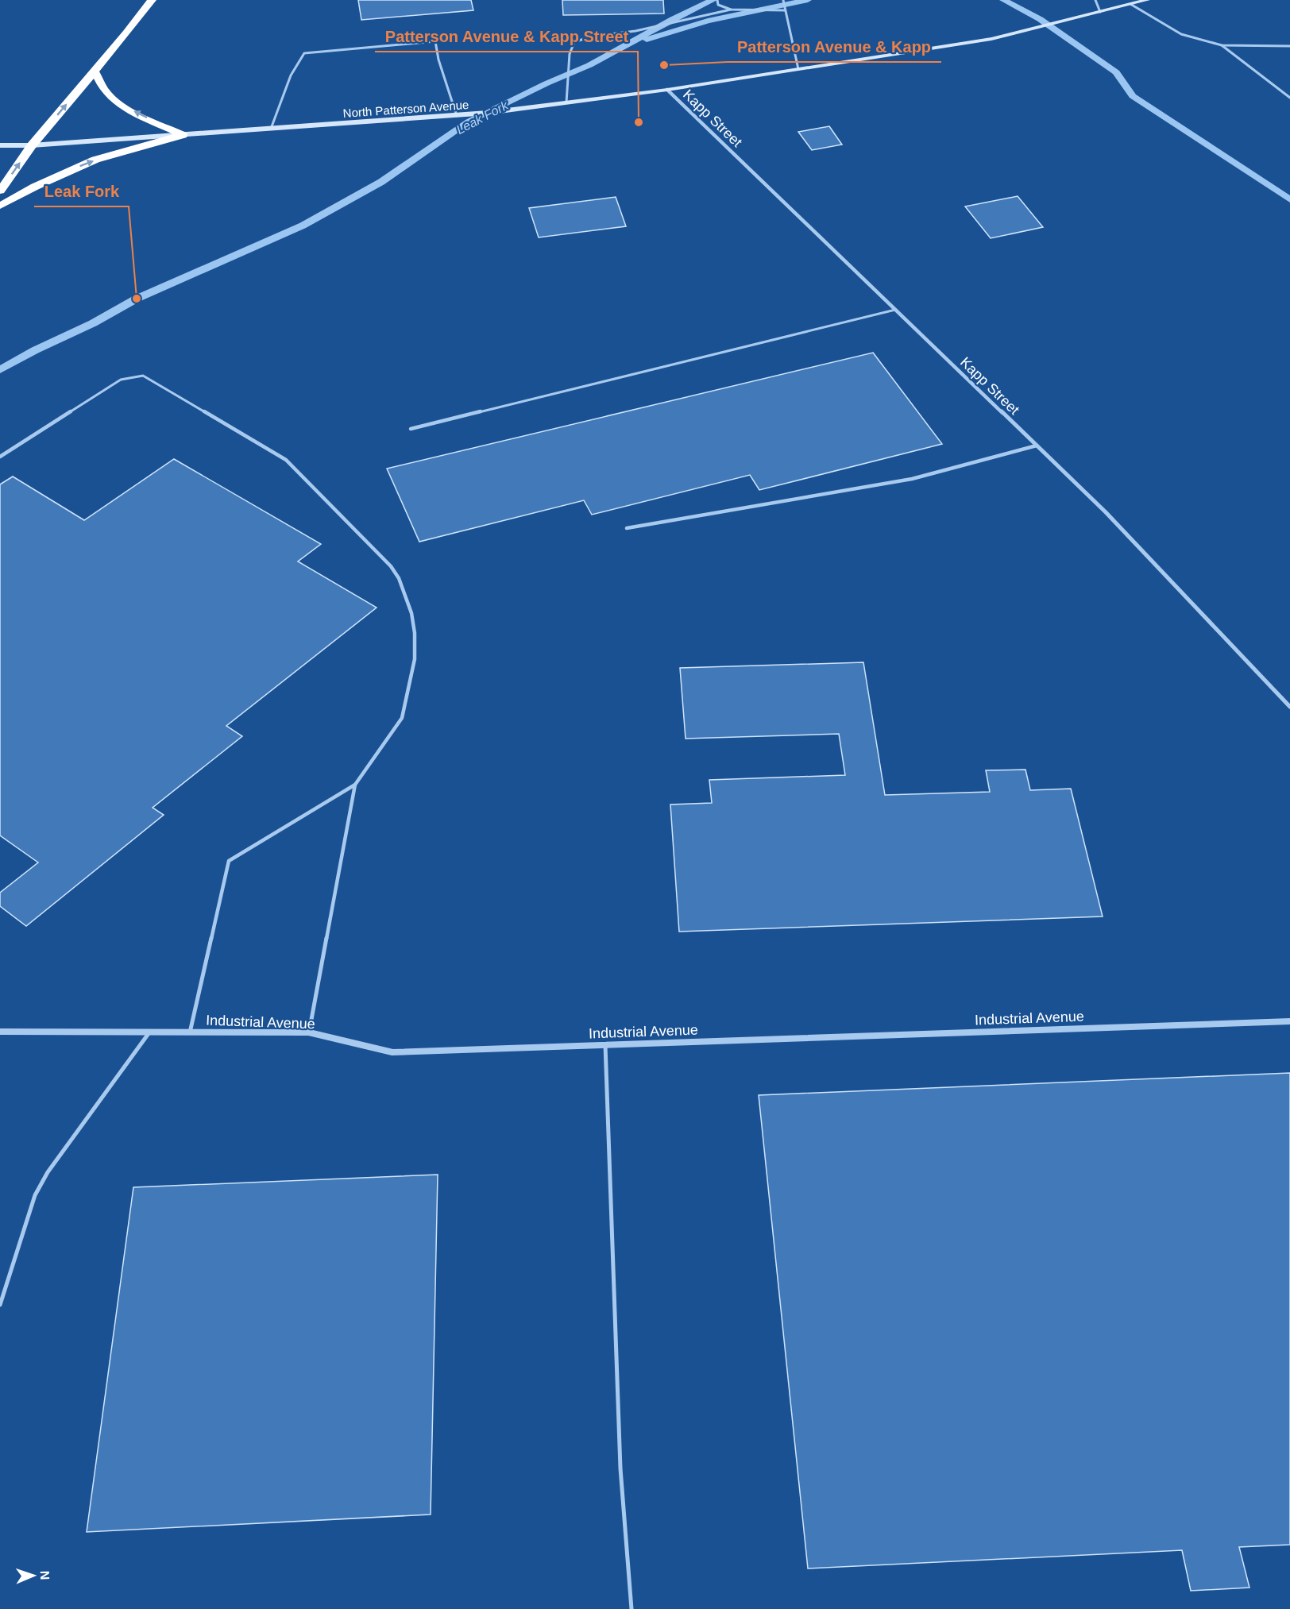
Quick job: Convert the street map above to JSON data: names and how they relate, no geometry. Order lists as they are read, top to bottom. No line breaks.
{"streets":{"main road":["North Patterson Avenue"],"street":["Kapp Street","Industrial Avenue"]},"crossings":[["North Patterson Avenue","Kapp Street"]],"water":["Leak Fork"],"places":["Patterson Avenue & Kapp","Patterson Avenue & Kapp Street","Leak Fork"],"north":"right"}
